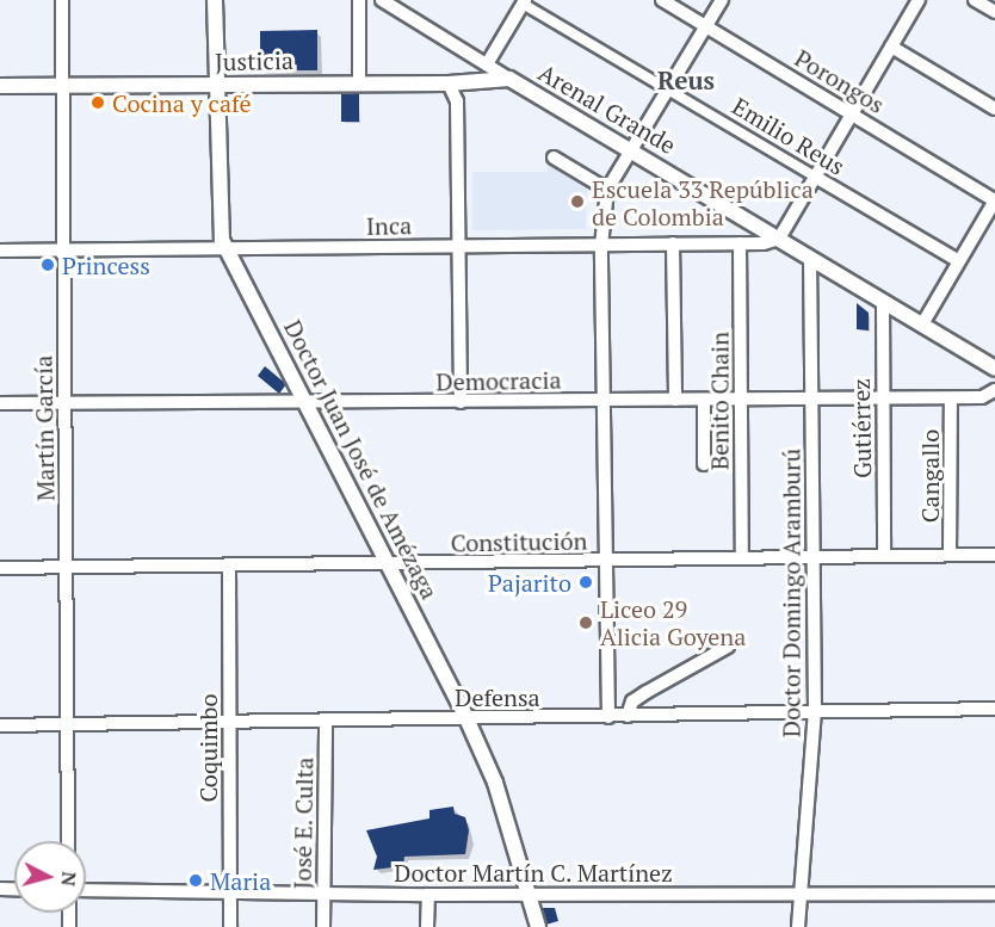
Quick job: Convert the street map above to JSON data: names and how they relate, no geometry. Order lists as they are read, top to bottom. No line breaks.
{"streets":{"street":["Justicia","Porongos","Arenal Grande","Emilio Reus","Inca","Democracia","Benito Chain","Martín García","Gutiérrez","Doctor Juan José de Amézaga","Cangallo","Constitución","Doctor Domingo Aramburú","Defensa","Coquimbo","José E. Culta","Doctor Martín C. Martínez"]},"crossings":[["Justicia","Arenal Grande"],["Justicia","Martín García"],["Justicia","Doctor Juan José de Amézaga"],["Arenal Grande","Inca"],["Arenal Grande","Gutiérrez"],["Arenal Grande","Doctor Domingo Aramburú"],["Inca","Benito Chain"],["Inca","Martín García"],["Inca","Doctor Juan José de Amézaga"],["Democracia","Benito Chain"],["Democracia","Martín García"],["Democracia","Gutiérrez"],["Democracia","Doctor Juan José de Amézaga"],["Democracia","Cangallo"],["Democracia","Doctor Domingo Aramburú"],["Benito Chain","Constitución"],["Martín García","Constitución"],["Martín García","Defensa"],["Gutiérrez","Constitución"],["Doctor Juan José de Amézaga","Constitución"],["Doctor Juan José de Amézaga","Defensa"],["Doctor Juan José de Amézaga","Doctor Martín C. Martínez"],["Cangallo","Constitución"],["Constitución","Doctor Domingo Aramburú"],["Constitución","Coquimbo"],["Doctor Domingo Aramburú","Defensa"],["Doctor Domingo Aramburú","Doctor Martín C. Martínez"],["Defensa","Coquimbo"],["Defensa","José E. Culta"],["Coquimbo","Doctor Martín C. Martínez"],["José E. Culta","Doctor Martín C. Martínez"]],"districts":["Reus"],"places":["Cocina y café","Escuela 33 República de Colombia","Princess","Pajarito","Liceo 29 Alicia Goyena","Maria"],"north":"right"}
